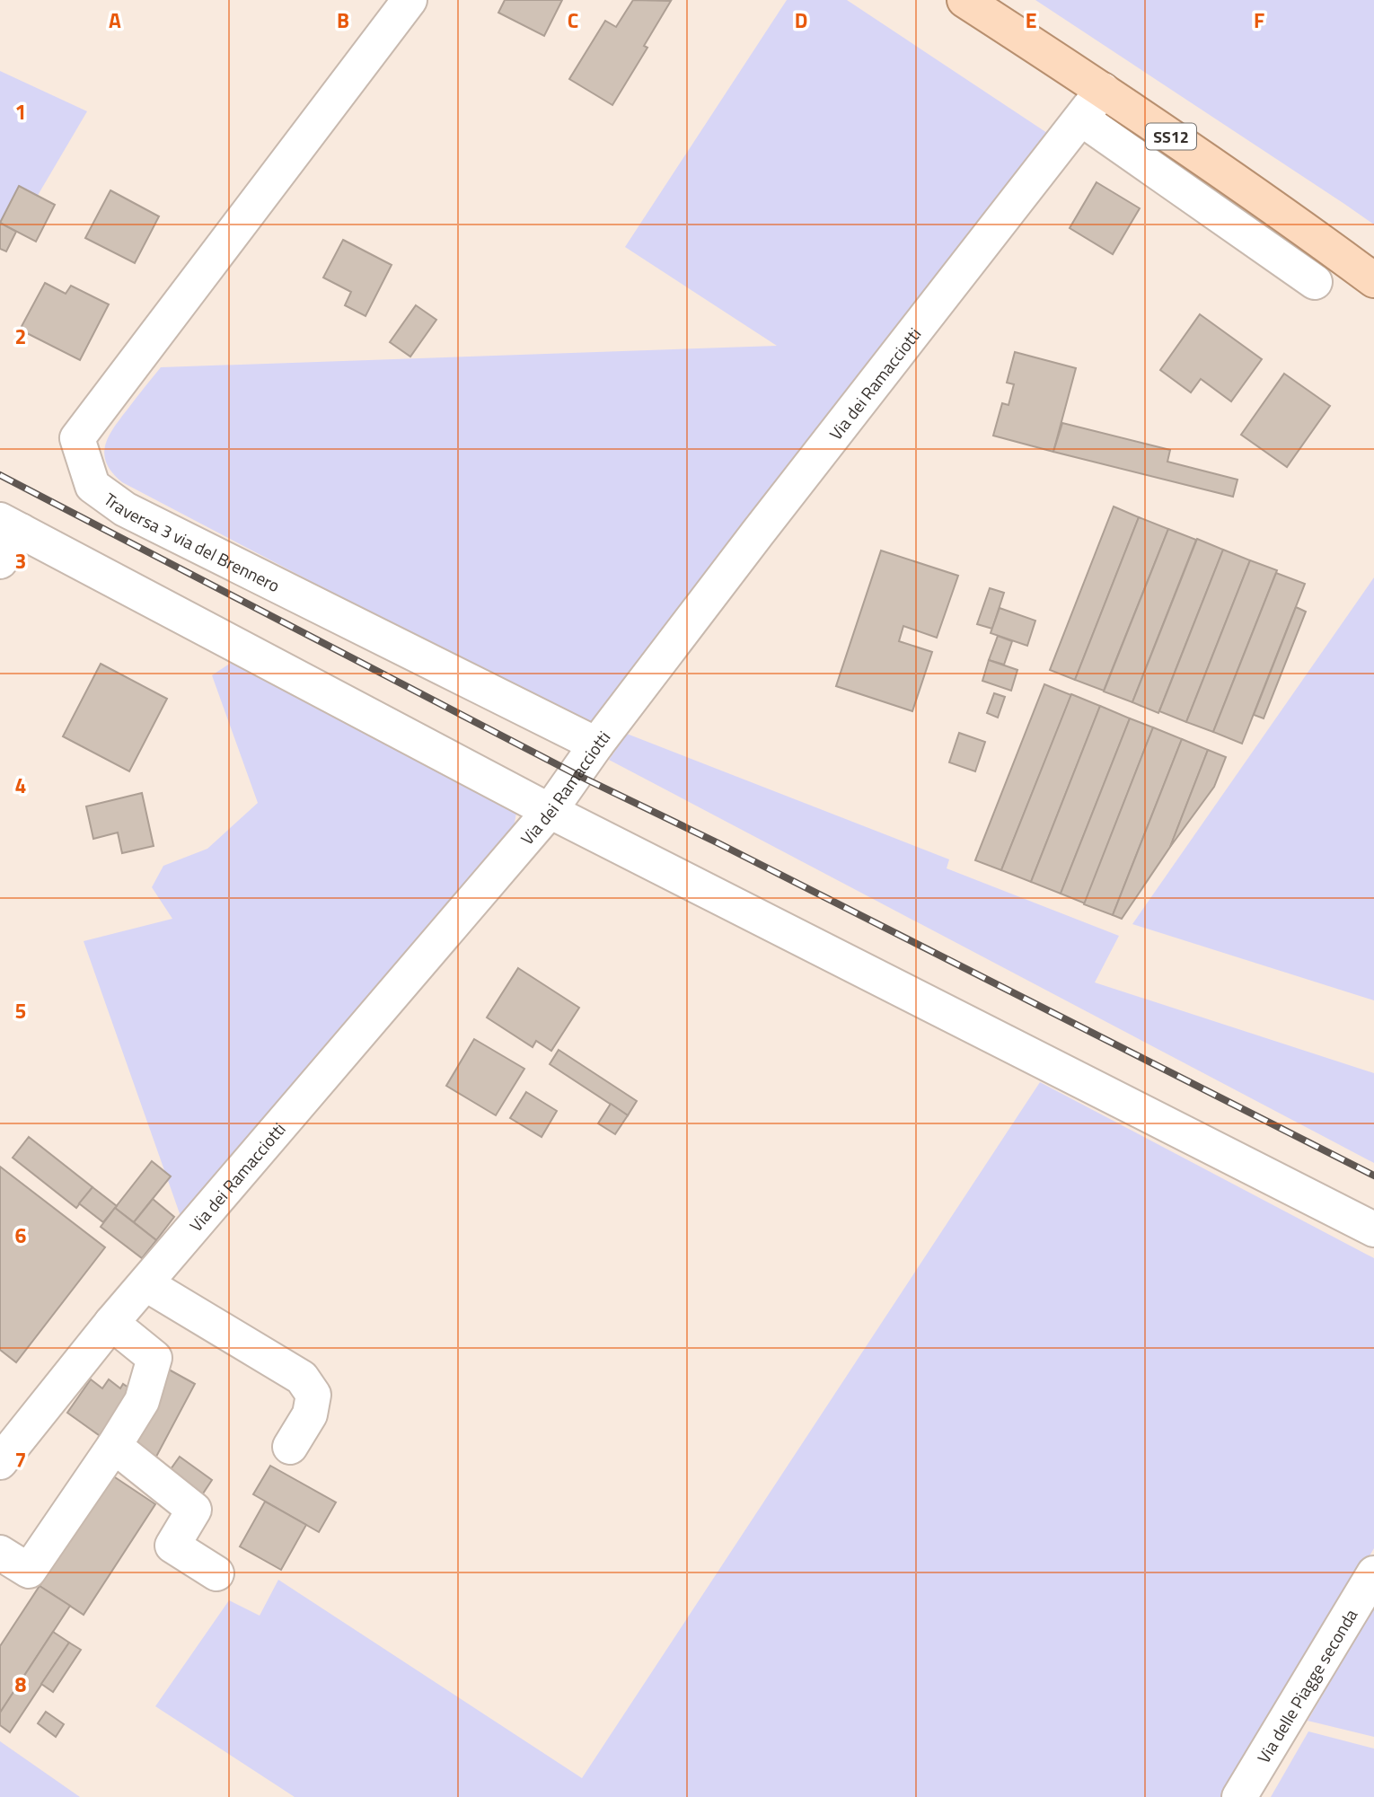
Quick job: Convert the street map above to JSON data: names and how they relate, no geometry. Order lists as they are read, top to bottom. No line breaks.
{"streets":{"main road":["SS12"],"street":["Via dei Ramacciotti","Traversa 3 via del Brennero","Via delle Piagge seconda"]},"crossings":[["SS12","Via dei Ramacciotti"],["Via dei Ramacciotti","Traversa 3 via del Brennero"]],"grid":{"columns":["A","B","C","D","E","F"],"rows":["1","2","3","4","5","6","7","8"]}}
